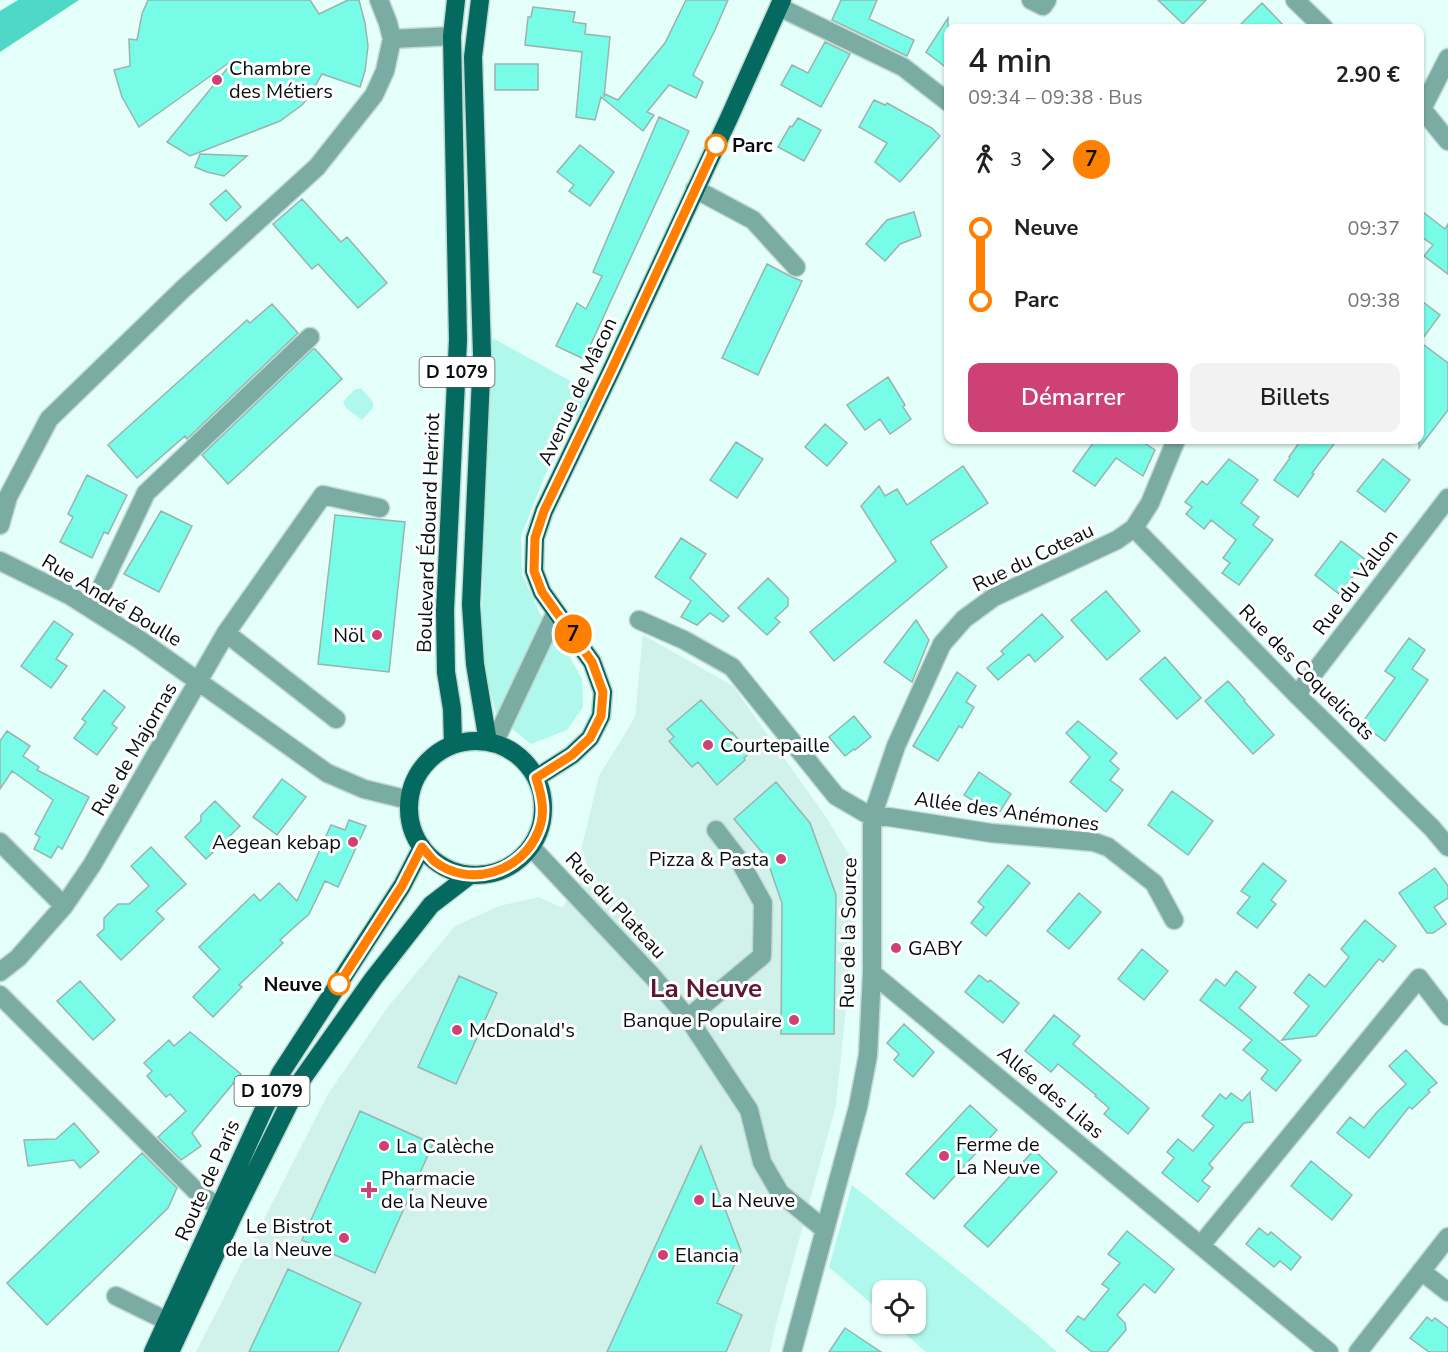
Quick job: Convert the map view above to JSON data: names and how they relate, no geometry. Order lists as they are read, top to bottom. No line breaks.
{"streets":{"main road":["D 1079","Avenue de Mâcon","Boulevard Édouard Herriot","Route de Paris"],"street":["Rue du Coteau","Rue du Vallon","Rue André Boulle","Rue des Coquelicots","Rue de Majornas","Allée des Anémones","Rue du Plateau","Rue de la Source","Allée des Lilas"]},"crossings":[["D 1079","Avenue de Mâcon"],["D 1079","Boulevard Édouard Herriot"],["D 1079","Rue de Majornas"],["D 1079","Rue du Plateau"],["D 1079","Route de Paris"],["Avenue de Mâcon","Boulevard Édouard Herriot"],["Avenue de Mâcon","Rue de Majornas"],["Avenue de Mâcon","Rue du Plateau"],["Avenue de Mâcon","Route de Paris"],["Boulevard Édouard Herriot","Rue de Majornas"],["Boulevard Édouard Herriot","Rue du Plateau"],["Boulevard Édouard Herriot","Route de Paris"],["Rue du Coteau","Rue des Coquelicots"],["Rue du Coteau","Allée des Anémones"],["Rue du Coteau","Rue de la Source"],["Rue du Vallon","Rue des Coquelicots"],["Rue André Boulle","Rue de Majornas"],["Rue de Majornas","Rue du Plateau"],["Rue de Majornas","Route de Paris"],["Allée des Anémones","Rue de la Source"],["Rue du Plateau","Rue de la Source"],["Rue du Plateau","Route de Paris"],["Rue de la Source","Allée des Lilas"]],"districts":["La Neuve"],"places":{"other":["Chambre des Métiers","Parc","Nöl","Courtepaille","Aegean kebap","Pizza & Pasta","GABY","Neuve","Banque Populaire","McDonald's","La Calèche","Ferme de La Neuve","La Neuve","Le Bistrot de la Neuve","Elancia"],"health":["Pharmacie de la Neuve"]},"lines":["bus line 7"],"page":{"on_map":"7","heading":["4 min","09:34 – 09:38 · Bus","2.90 €"],"legs":["3","7"],"list":[{"name":"Neuve","value":"09:37"},{"name":"Parc","value":"09:38"}],"buttons":["Démarrer","Billets"]}}
